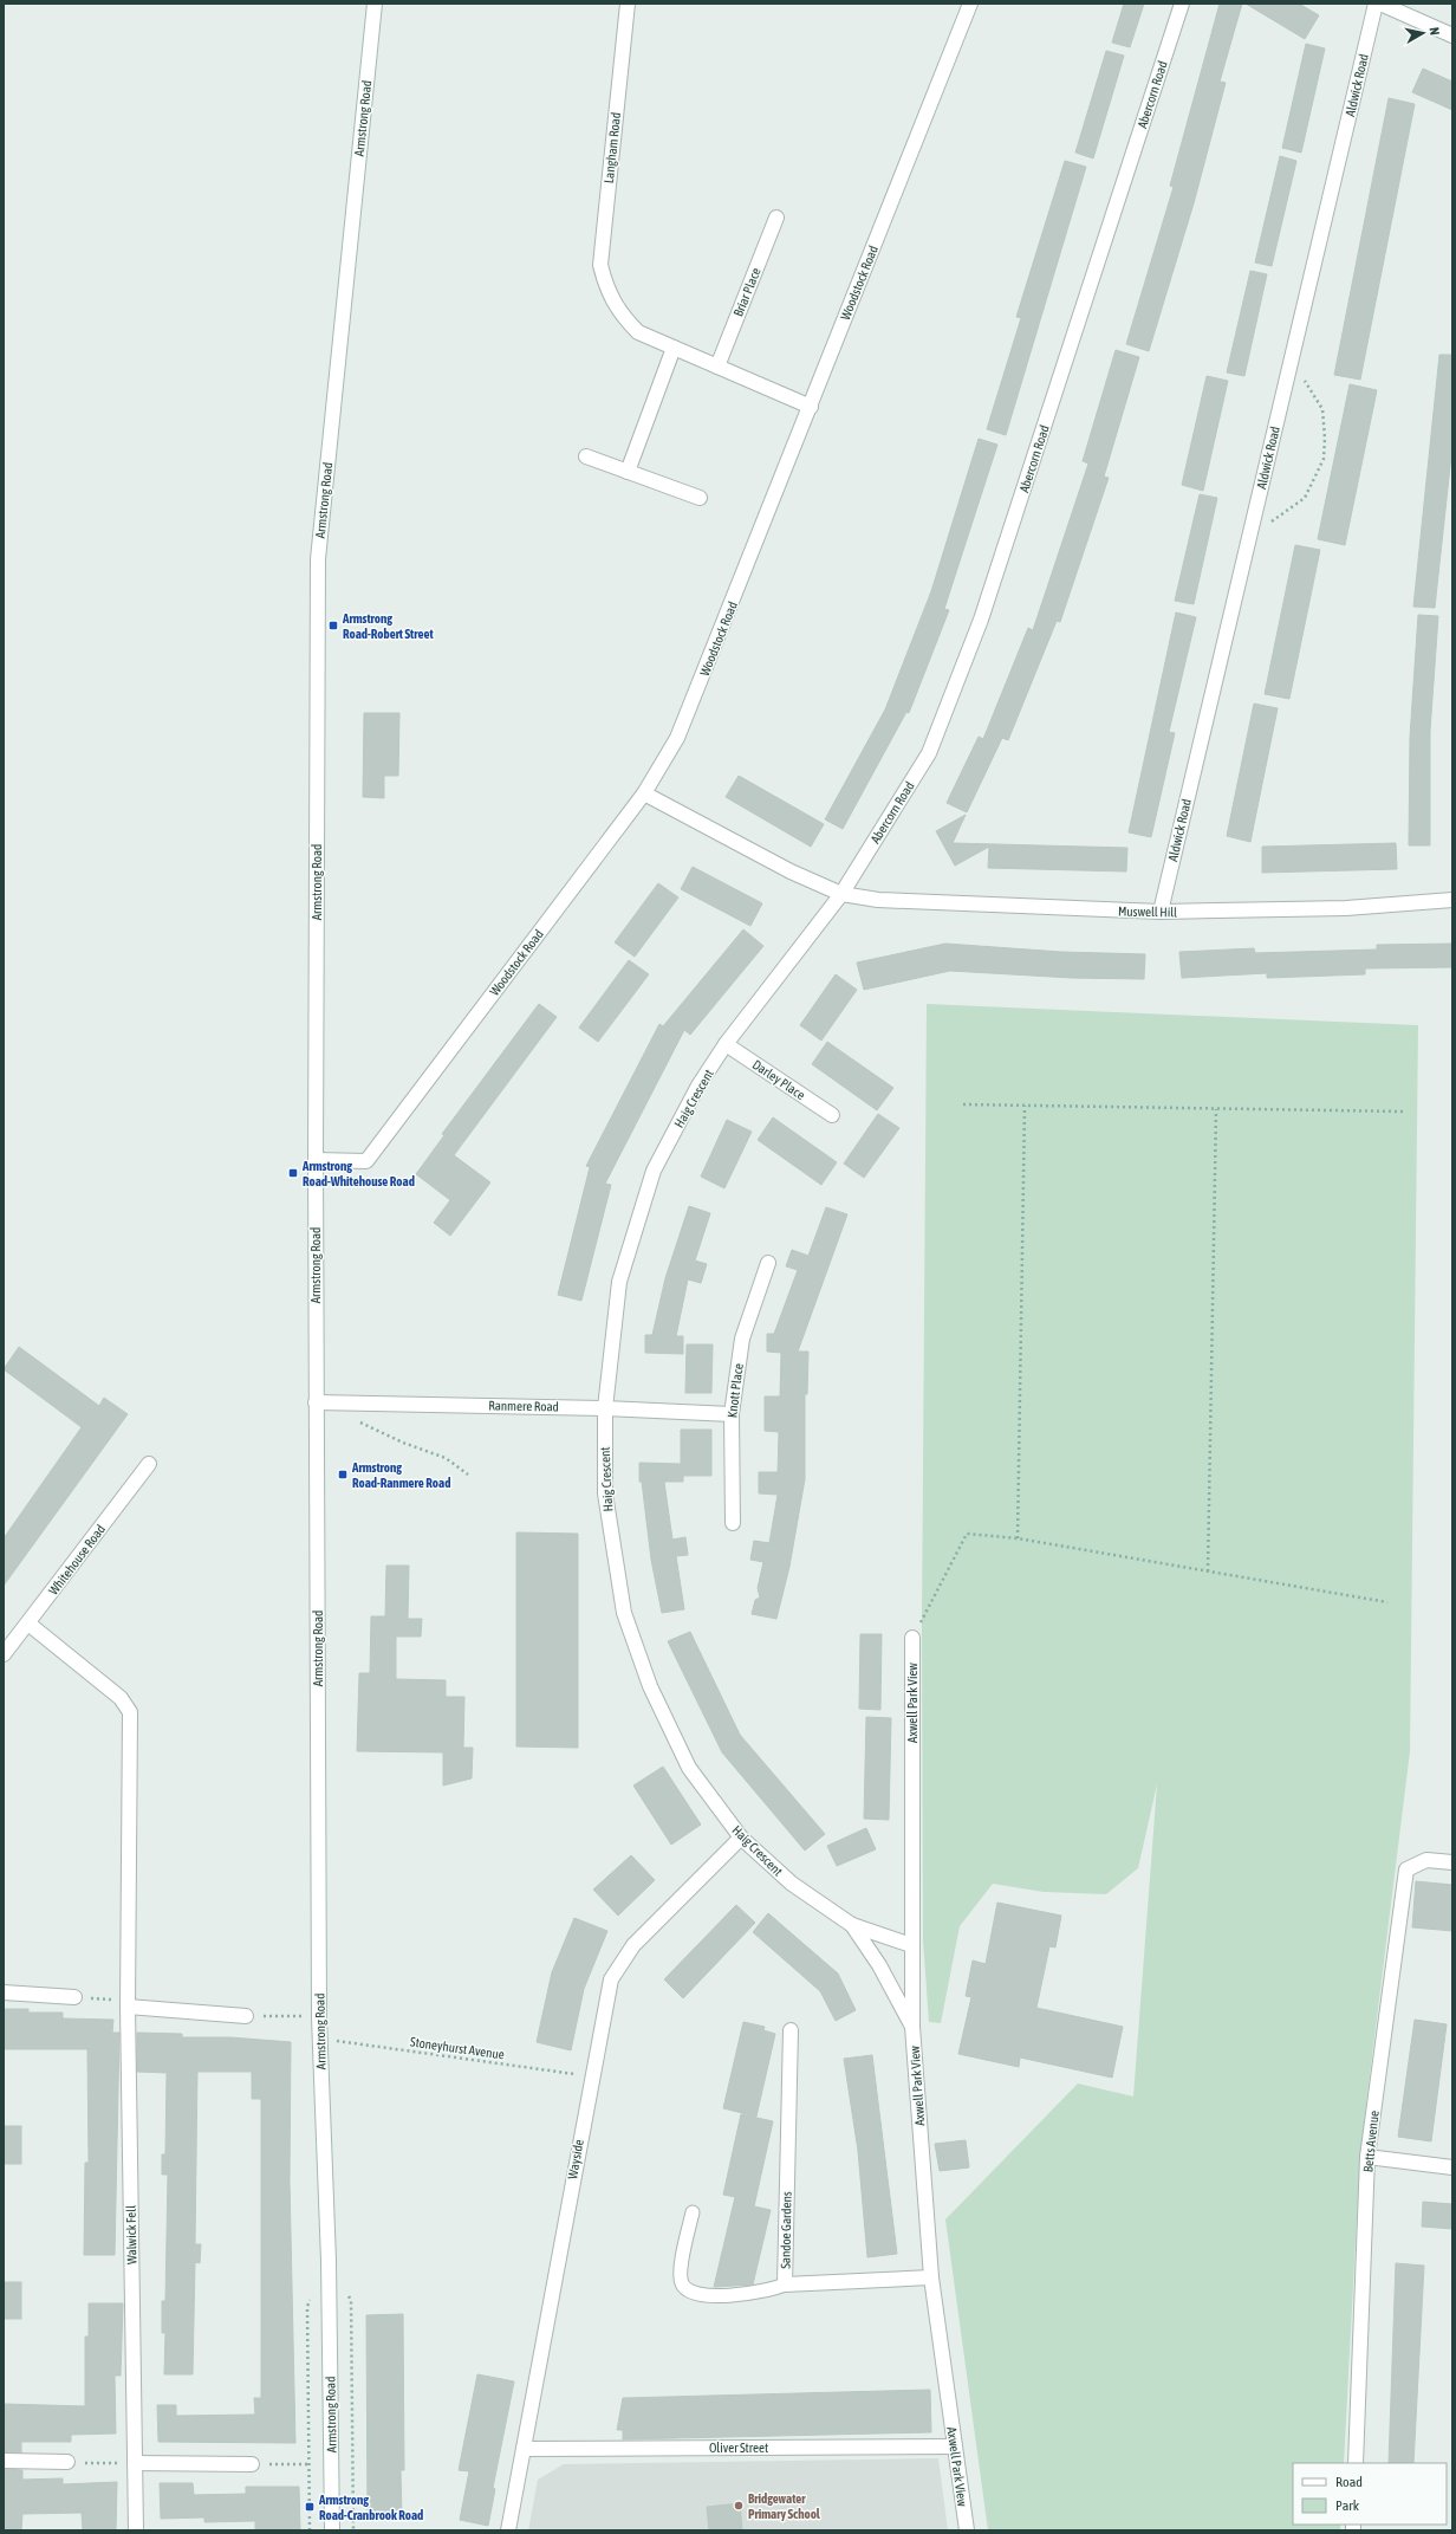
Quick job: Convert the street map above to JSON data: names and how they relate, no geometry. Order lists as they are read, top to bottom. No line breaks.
{"streets":{"street":["Aldwick Road","Abercorn Road","Armstrong Road","Langham Road","Woodstock Road","Briar Place","Muswell Hill","Darley Place","Haig Crescent","Knott Place","Ranmere Road","Whitehouse Road","Axwell Park View","Betts Avenue","Wayside","Sandoe Gardens","Walwick Fell","Oliver Street"],"path":["Stoneyhurst Avenue"]},"crossings":[["Aldwick Road","Muswell Hill"],["Abercorn Road","Muswell Hill"],["Abercorn Road","Haig Crescent"],["Armstrong Road","Woodstock Road"],["Armstrong Road","Ranmere Road"],["Armstrong Road","Stoneyhurst Avenue"],["Langham Road","Woodstock Road"],["Langham Road","Briar Place"],["Woodstock Road","Muswell Hill"],["Muswell Hill","Haig Crescent"],["Darley Place","Haig Crescent"],["Haig Crescent","Ranmere Road"],["Haig Crescent","Axwell Park View"],["Haig Crescent","Wayside"],["Knott Place","Ranmere Road"],["Whitehouse Road","Walwick Fell"],["Axwell Park View","Sandoe Gardens"],["Axwell Park View","Oliver Street"],["Stoneyhurst Avenue","Wayside"],["Wayside","Oliver Street"]],"places":{"transit":["Armstrong Road-Robert Street","Armstrong Road-Whitehouse Road","Armstrong Road-Ranmere Road","Armstrong Road-Cranbrook Road"],"other":["Bridgewater Primary School"]},"legend":["Road","Park"],"north":"right"}
